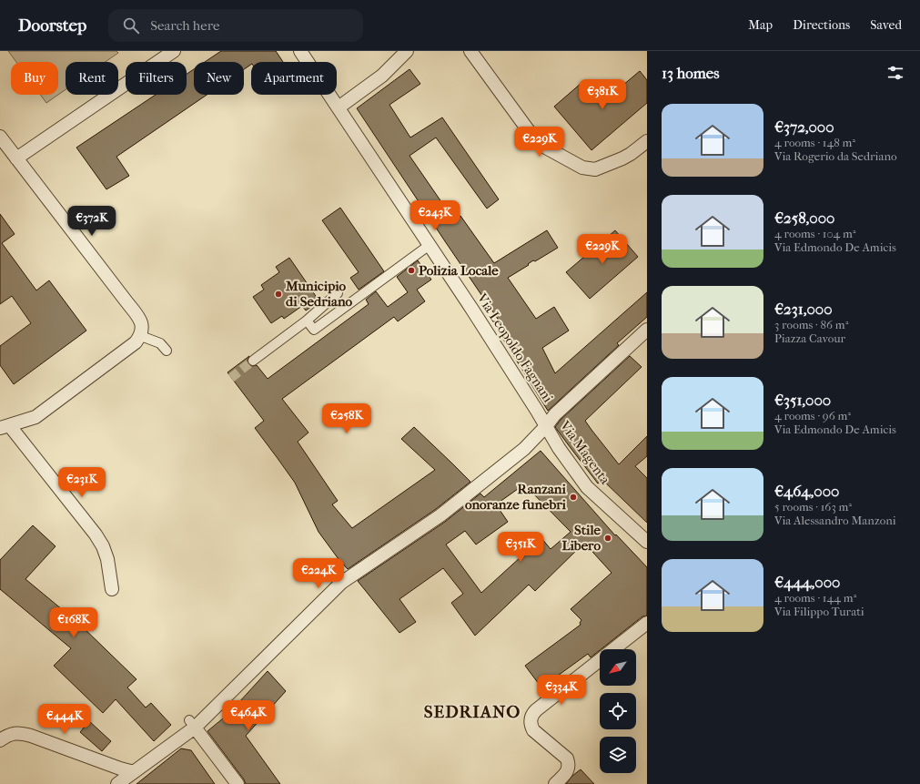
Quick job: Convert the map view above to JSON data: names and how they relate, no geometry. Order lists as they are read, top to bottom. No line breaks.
{"streets":{"street":["Via Leopoldo Fagnani","Via Magenta"]},"crossings":[["Via Leopoldo Fagnani","Via Magenta"]],"districts":["SEDRIANO"],"places":["Polizia Locale","Municipio di Sedriano","Ranzani onoranze funebri","Stile Libero"],"north":"bottom left","page":{"header":"Doorstep","search":"Search here","nav":["Map","Directions","Saved"],"heading":"13 homes","chip":["Buy","Rent","Filters","New","Apartment"],"price":["€381K","€229K","€243K","€372K","€229K","€258K","€231K","€351K","€224K","€168K","€334K","€464K","€444K"],"list":[{"name":"€372,000","note":"4 rooms · 148 m² · Via Rogerio da Sedriano"},{"name":"€258,000","note":"4 rooms · 104 m² · Via Edmondo De Amicis"},{"name":"€231,000","note":"3 rooms · 86 m² · Piazza Cavour"},{"name":"€351,000","note":"4 rooms · 96 m² · Via Edmondo De Amicis"},{"name":"€464,000","note":"5 rooms · 163 m² · Via Alessandro Manzoni"},{"name":"€444,000","note":"4 rooms · 144 m² · Via Filippo Turati"}]}}
